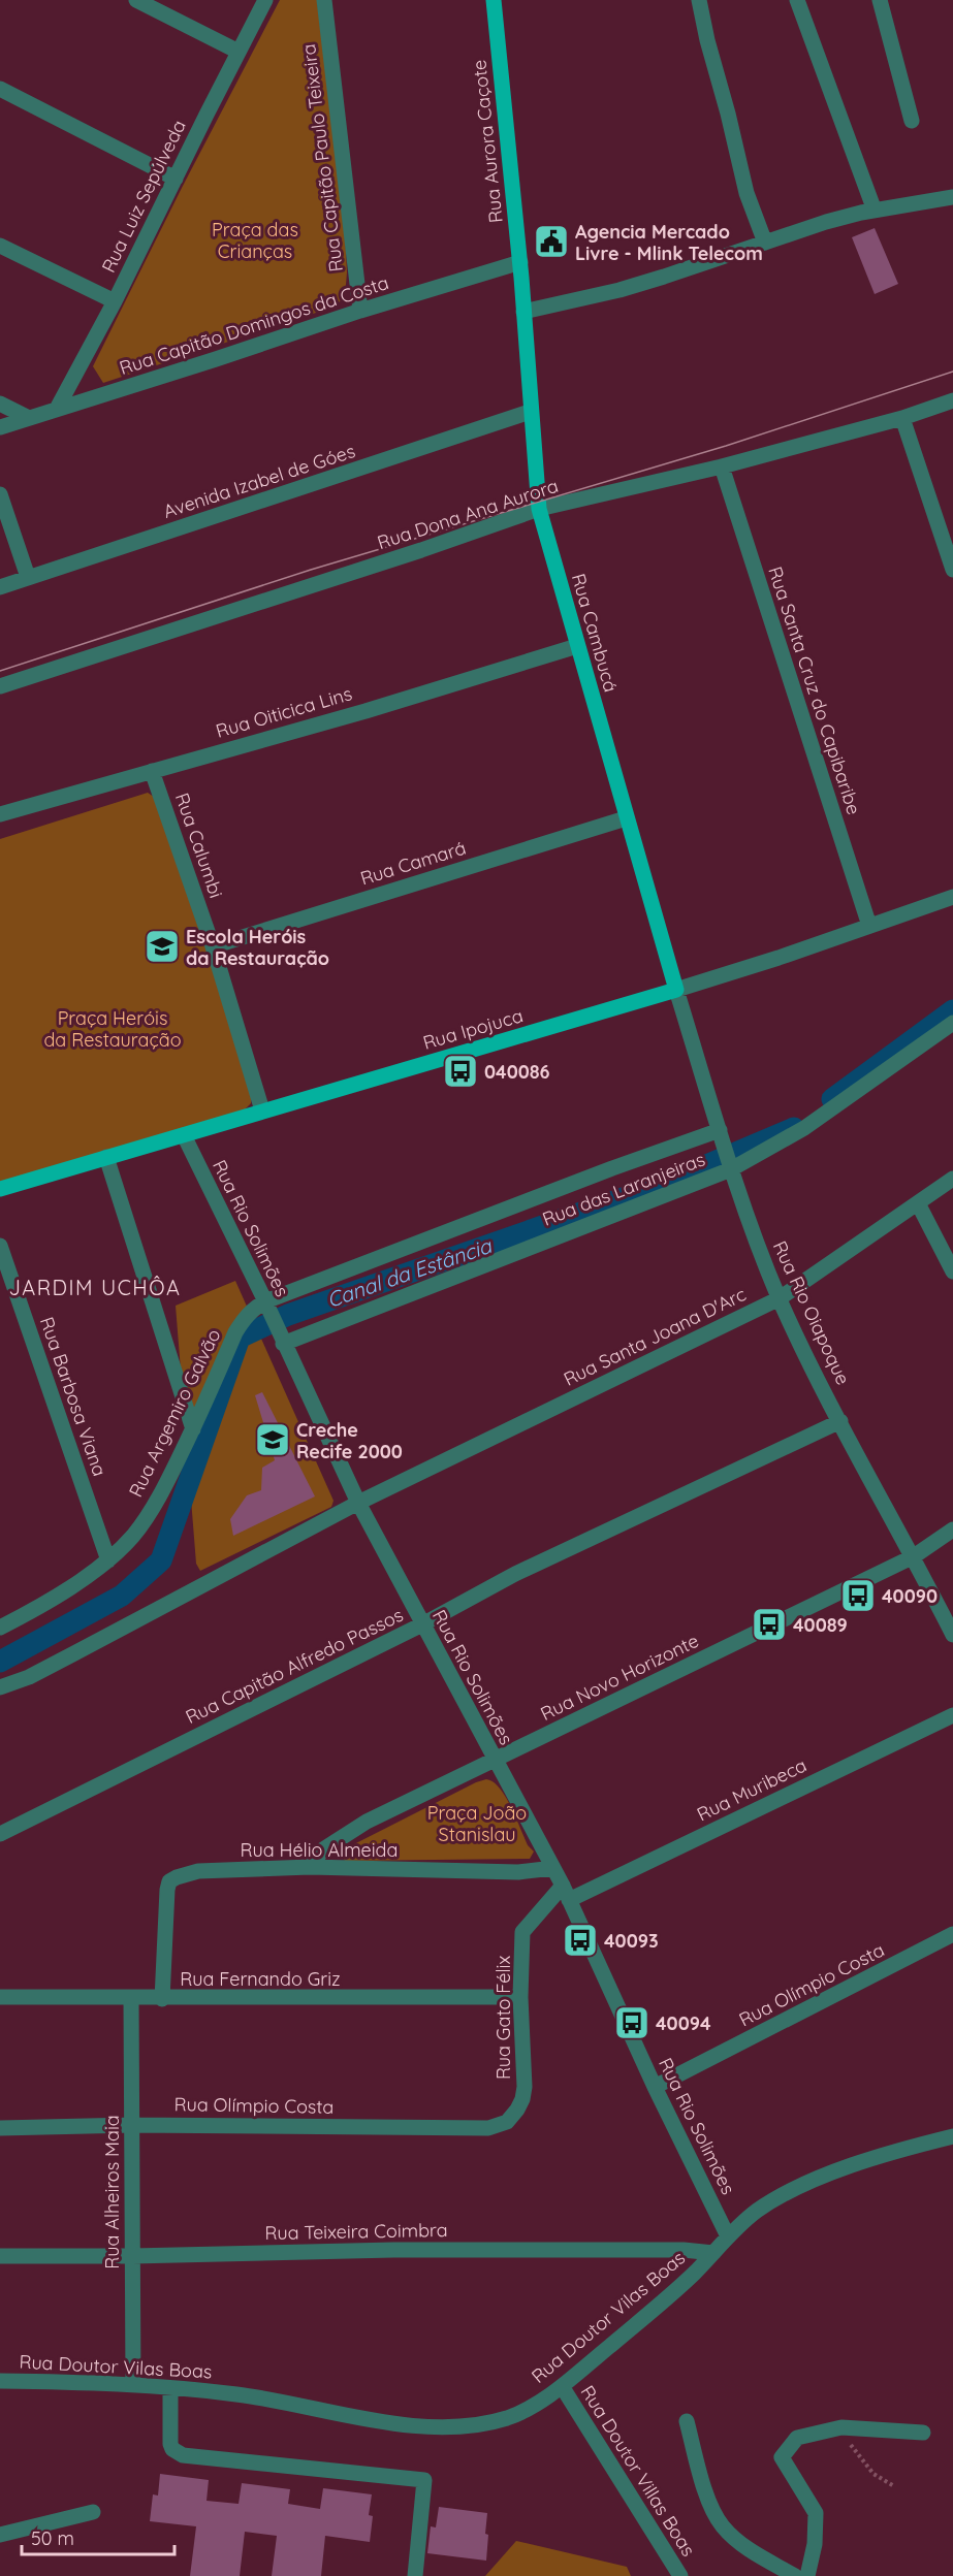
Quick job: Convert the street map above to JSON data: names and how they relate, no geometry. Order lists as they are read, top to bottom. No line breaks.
{"streets":{"main road":["Rua Aurora Caçote","Rua Cambucá","Rua Ipojuca"],"street":["Rua Capitão Paulo Teixeira","Rua Luiz Sepúlveda","Rua Capitão Domingos da Costa","Avenida Izabel de Góes","Rua Dona Ana Aurora","Rua Santa Cruz do Capibaribe","Rua Oiticica Lins","Rua Calumbi","Rua Camará","Rua das Laranjeiras","Rua Rio Solimões","Rua Rio Oiapoque","Rua Santa Joana D'Arc","Rua Barbosa Viana","Rua Argemiro Galvão","Rua Capitão Alfredo Passos","Rua Novo Horizonte","Rua Muribeca","Rua Hélio Almeida","Rua Fernando Griz","Rua Olímpio Costa","Rua Gato Félix","Rua Alheiros Maia","Rua Teixeira Coimbra","Rua Doutor Vilas Boas","Rua Doutor Villas Boas"]},"crossings":[["Rua Aurora Caçote","Rua Capitão Domingos da Costa"],["Rua Aurora Caçote","Rua Cambucá"],["Rua Capitão Paulo Teixeira","Rua Capitão Domingos da Costa"],["Rua Luiz Sepúlveda","Rua Capitão Domingos da Costa"],["Rua Capitão Domingos da Costa","Rua Cambucá"],["Avenida Izabel de Góes","Rua Cambucá"],["Rua Dona Ana Aurora","Rua Cambucá"],["Rua Dona Ana Aurora","Rua Santa Cruz do Capibaribe"],["Rua Cambucá","Rua Oiticica Lins"],["Rua Cambucá","Rua Camará"],["Rua Cambucá","Rua Ipojuca"],["Rua Cambucá","Rua Rio Oiapoque"],["Rua Santa Cruz do Capibaribe","Rua Ipojuca"],["Rua Oiticica Lins","Rua Calumbi"],["Rua Calumbi","Rua Camará"],["Rua Calumbi","Rua Ipojuca"],["Rua Ipojuca","Rua Rio Solimões"],["Rua Ipojuca","Rua Rio Oiapoque"],["Rua das Laranjeiras","Rua Rio Solimões"],["Rua das Laranjeiras","Rua Rio Oiapoque"],["Rua das Laranjeiras","Rua Argemiro Galvão"],["Rua Rio Solimões","Rua Santa Joana D'Arc"],["Rua Rio Solimões","Rua Argemiro Galvão"],["Rua Rio Solimões","Rua Capitão Alfredo Passos"],["Rua Rio Solimões","Rua Novo Horizonte"],["Rua Rio Solimões","Rua Muribeca"],["Rua Rio Solimões","Rua Hélio Almeida"],["Rua Rio Solimões","Rua Olímpio Costa"],["Rua Rio Solimões","Rua Gato Félix"],["Rua Rio Solimões","Rua Doutor Vilas Boas"],["Rua Rio Oiapoque","Rua Santa Joana D'Arc"],["Rua Rio Oiapoque","Rua Capitão Alfredo Passos"],["Rua Rio Oiapoque","Rua Novo Horizonte"],["Rua Barbosa Viana","Rua Argemiro Galvão"],["Rua Novo Horizonte","Rua Hélio Almeida"],["Rua Muribeca","Rua Gato Félix"],["Rua Hélio Almeida","Rua Fernando Griz"],["Rua Fernando Griz","Rua Gato Félix"],["Rua Fernando Griz","Rua Alheiros Maia"],["Rua Olímpio Costa","Rua Gato Félix"],["Rua Olímpio Costa","Rua Alheiros Maia"],["Rua Alheiros Maia","Rua Teixeira Coimbra"],["Rua Alheiros Maia","Rua Doutor Vilas Boas"],["Rua Teixeira Coimbra","Rua Doutor Vilas Boas"],["Rua Doutor Vilas Boas","Rua Doutor Villas Boas"]],"districts":["JARDIM UCHÔA"],"water":["Canal da Estância"],"parks":["Praça das Crianças","Praça Heróis da Restauração","Praça João Stanislau"],"places":{"public building":["Agencia Mercado Livre - Mlink Telecom"],"school or university":["Escola Heróis da Restauração","Creche Recife 2000"],"bus stop":["040086","40090","40089","40093","40094"]},"scale_bar":"50 m"}
